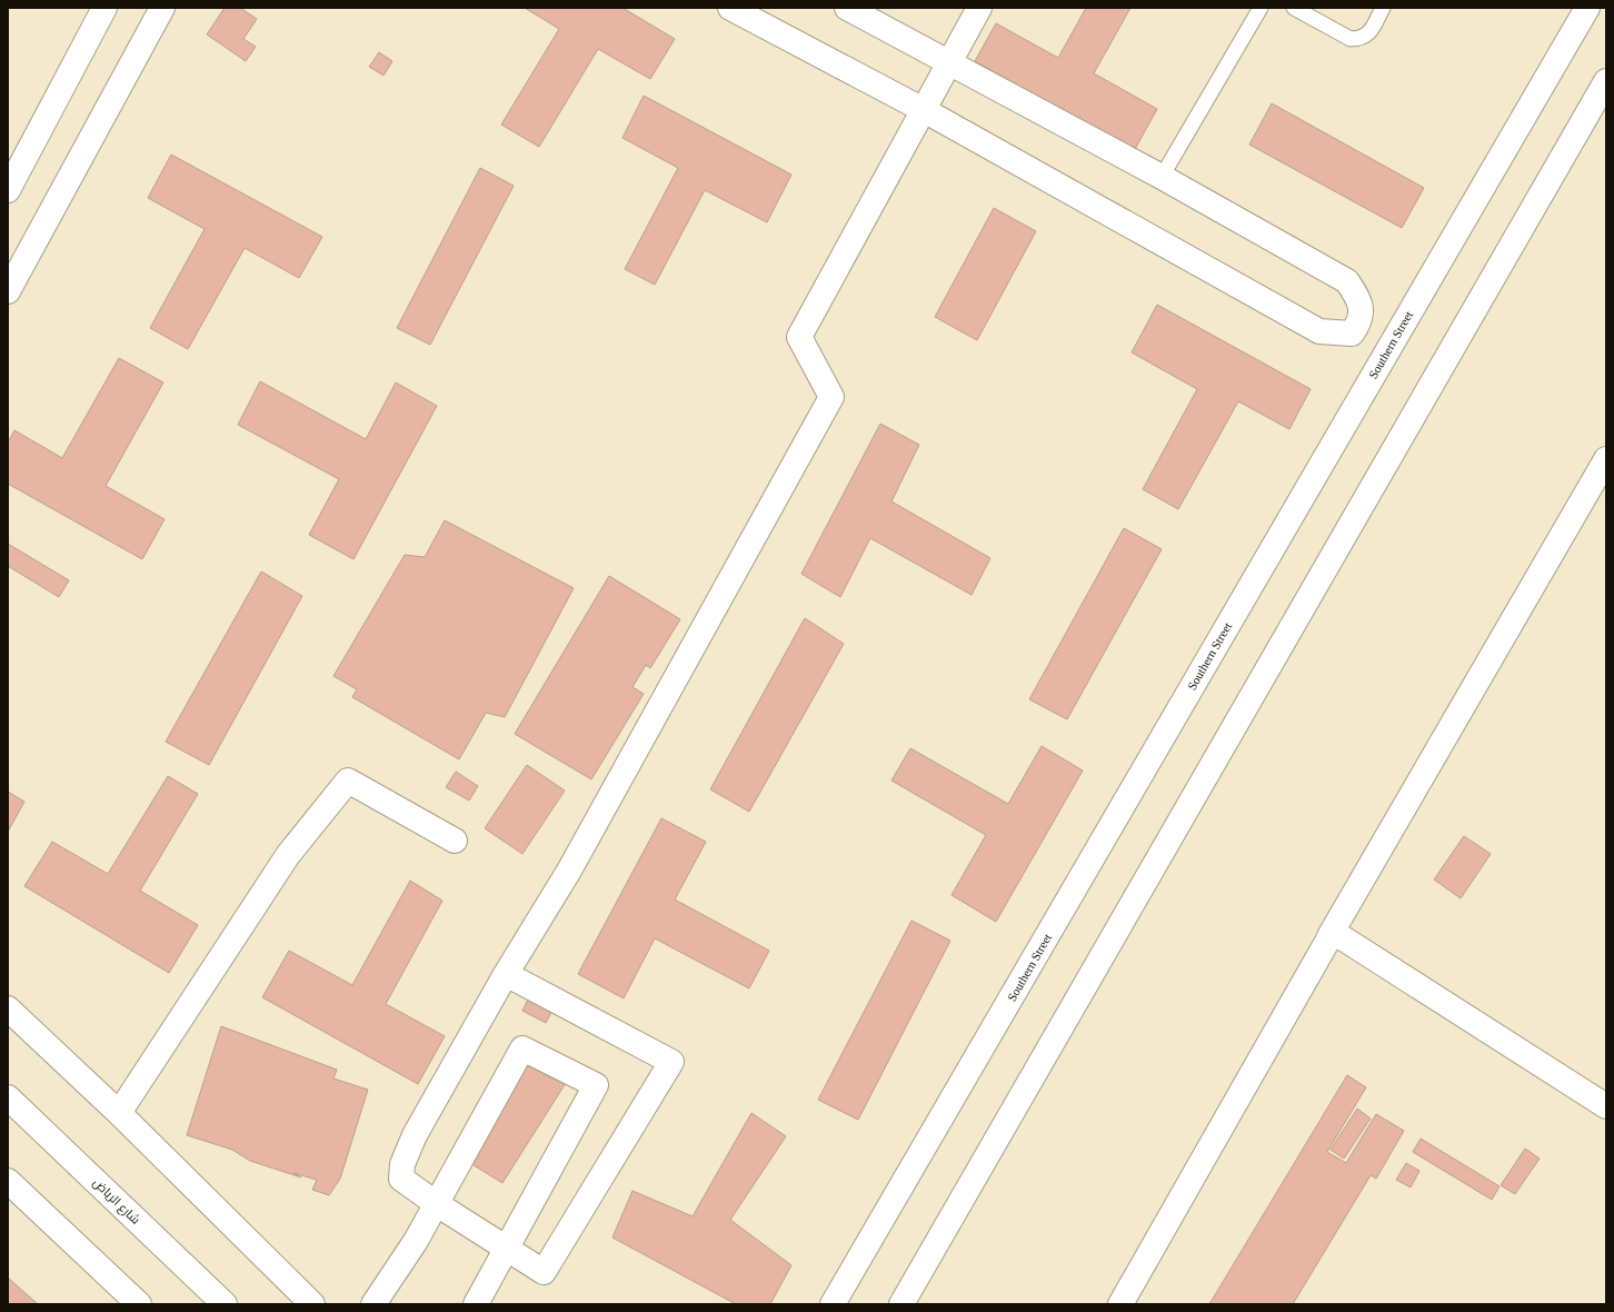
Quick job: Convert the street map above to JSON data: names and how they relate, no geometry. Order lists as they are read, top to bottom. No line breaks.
{"streets":{"street":["Southern Street","شارع الرياض"]}}
